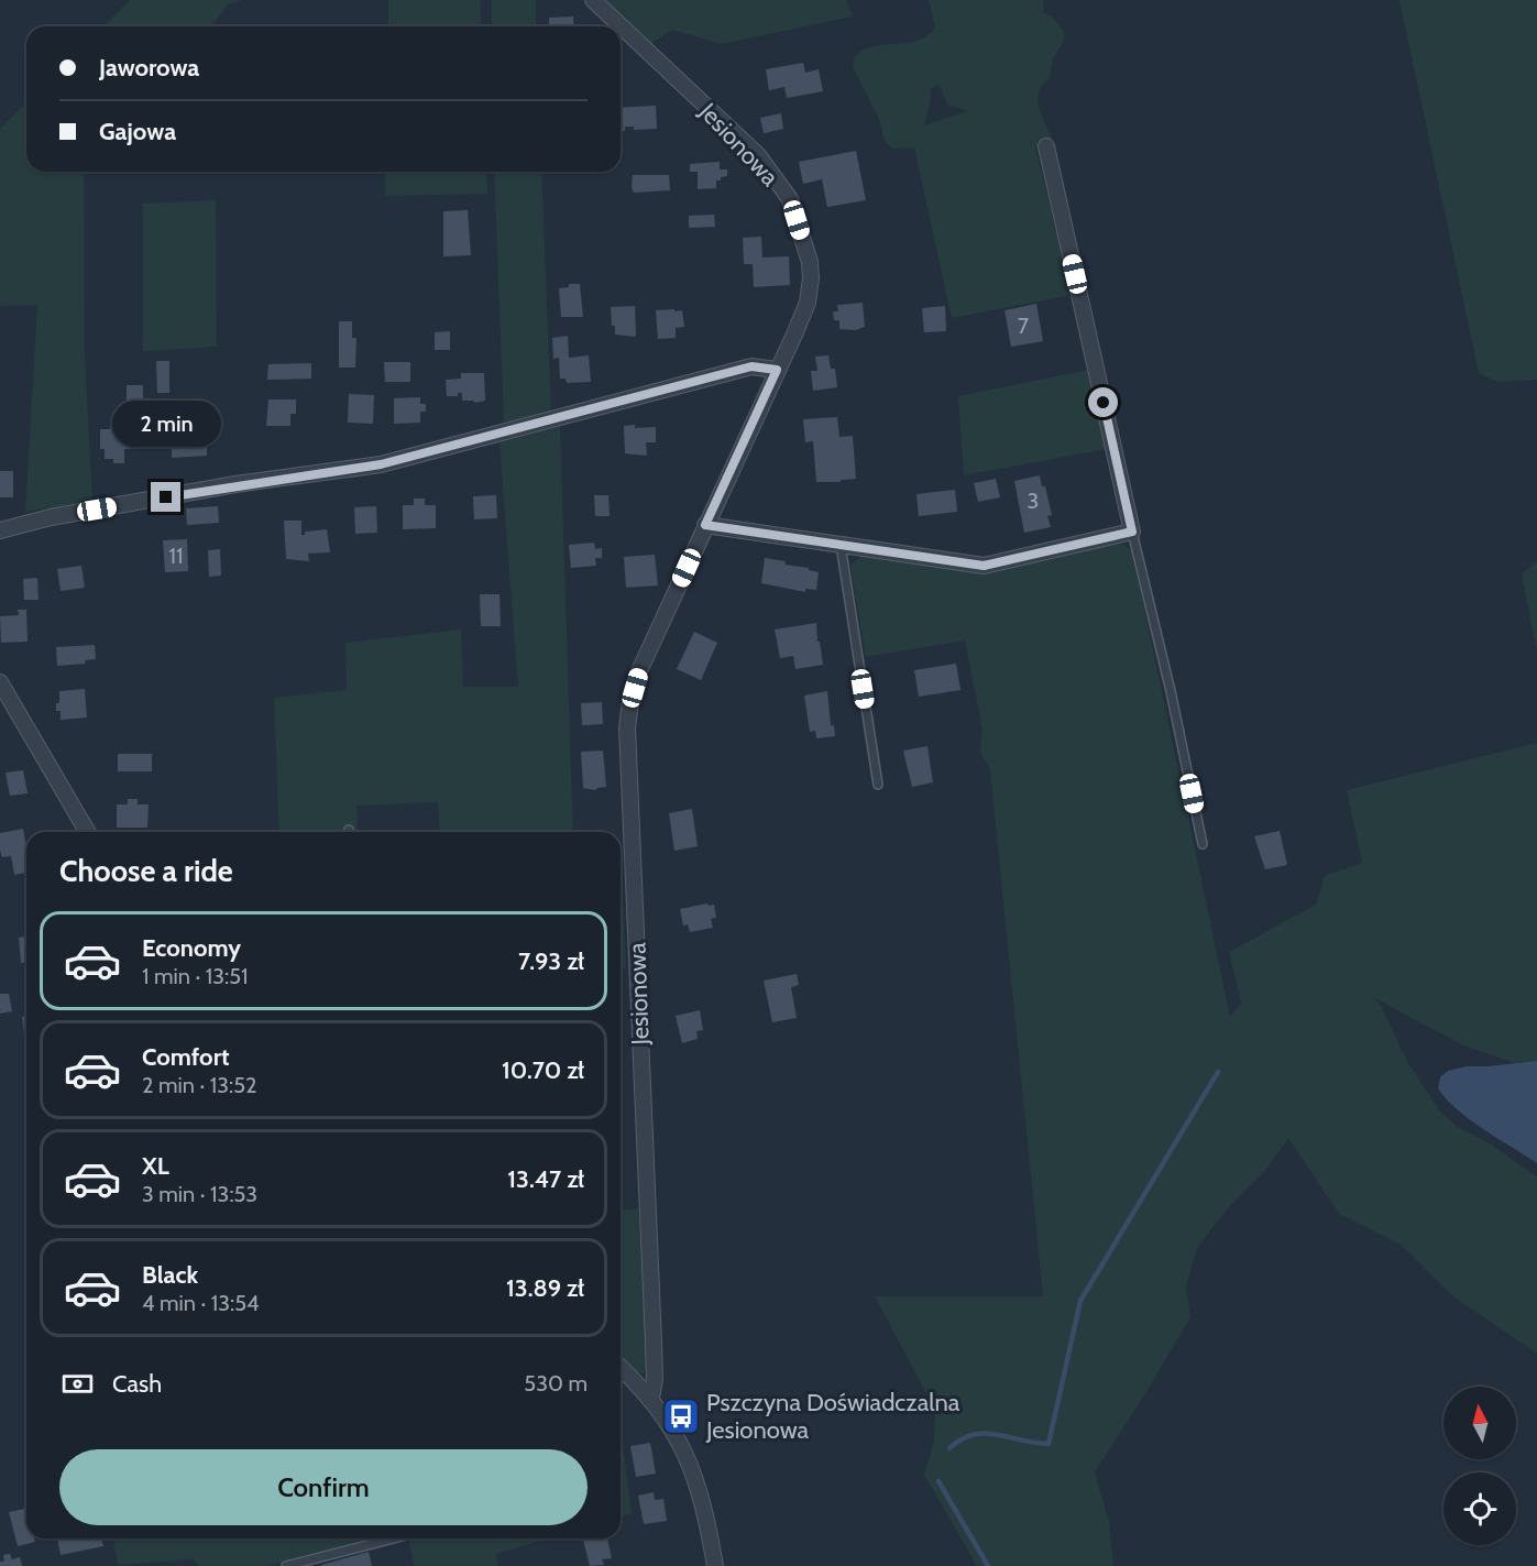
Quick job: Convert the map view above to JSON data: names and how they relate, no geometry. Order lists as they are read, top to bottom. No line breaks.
{"streets":{"street":["Jesionowa"]},"places":{"bus stop":["Pszczyna Doświadczalna Jesionowa"]},"house_numbers":["7","3","11"],"north":"top","page":{"banner":["Jaworowa","Gajowa"],"bubble":"2 min","heading":"Choose a ride","list":[{"name":"Economy","note":"1 min · 13:51","value":"7.93 zł"},{"name":"Comfort","note":"2 min · 13:52","value":"10.70 zł"},{"name":"XL","note":"3 min · 13:53","value":"13.47 zł"},{"name":"Black","note":"4 min · 13:54","value":"13.89 zł"}],"pay":["Cash","530 m"],"buttons":"Confirm"}}
